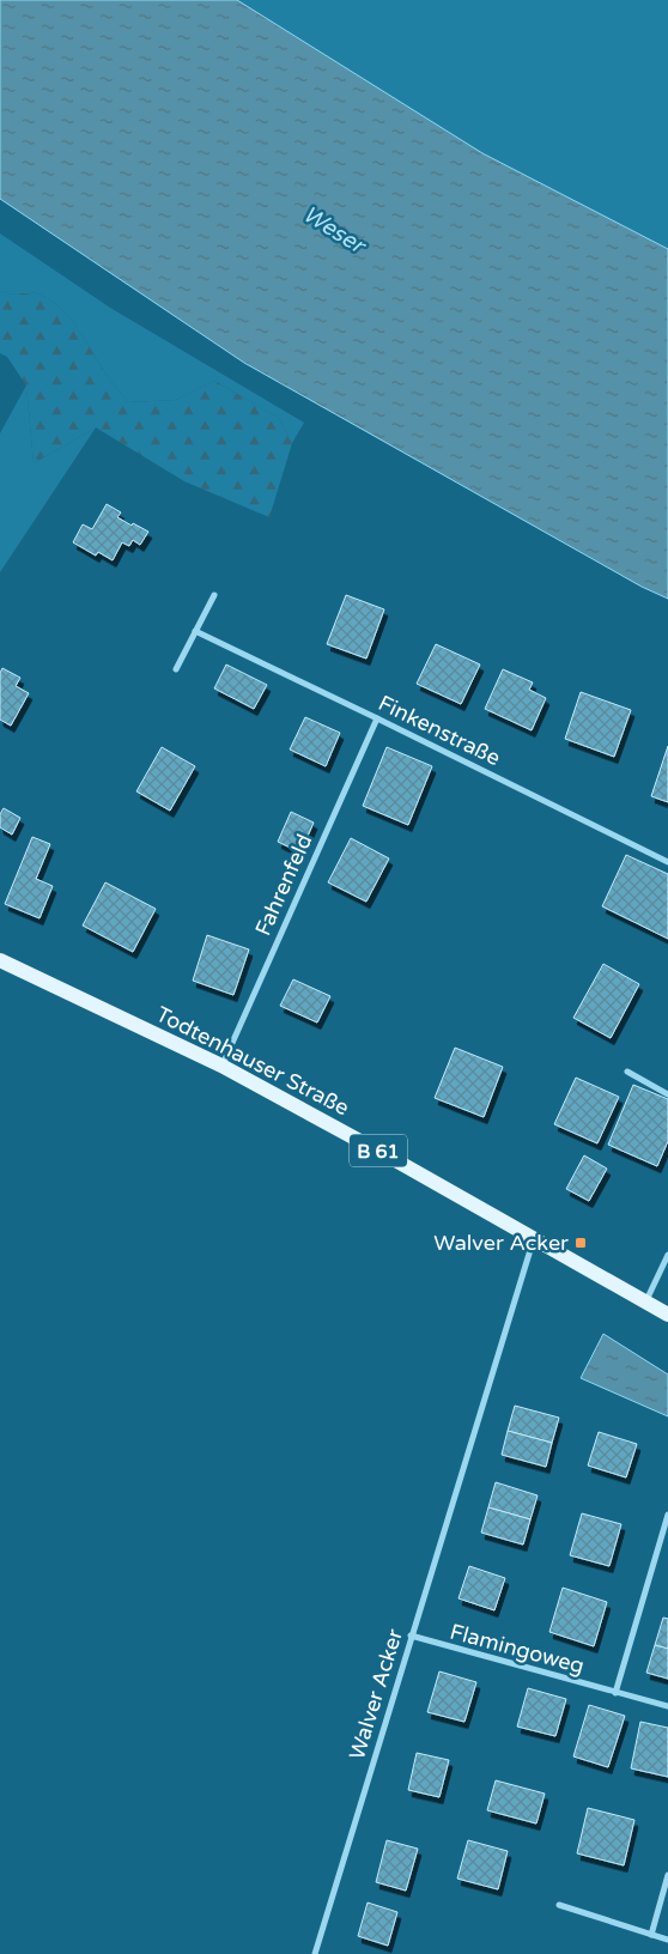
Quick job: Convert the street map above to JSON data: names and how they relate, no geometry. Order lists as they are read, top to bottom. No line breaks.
{"streets":{"main road":["Todtenhauser Straße","B 61"],"street":["Finkenstraße","Fahrenfeld","Flamingoweg","Walver Acker"]},"crossings":[["Finkenstraße","Fahrenfeld"],["Fahrenfeld","Todtenhauser Straße"],["Todtenhauser Straße","Walver Acker"],["Flamingoweg","Walver Acker"]],"water":["Weser"],"places":{"transit":["Walver Acker"]}}
